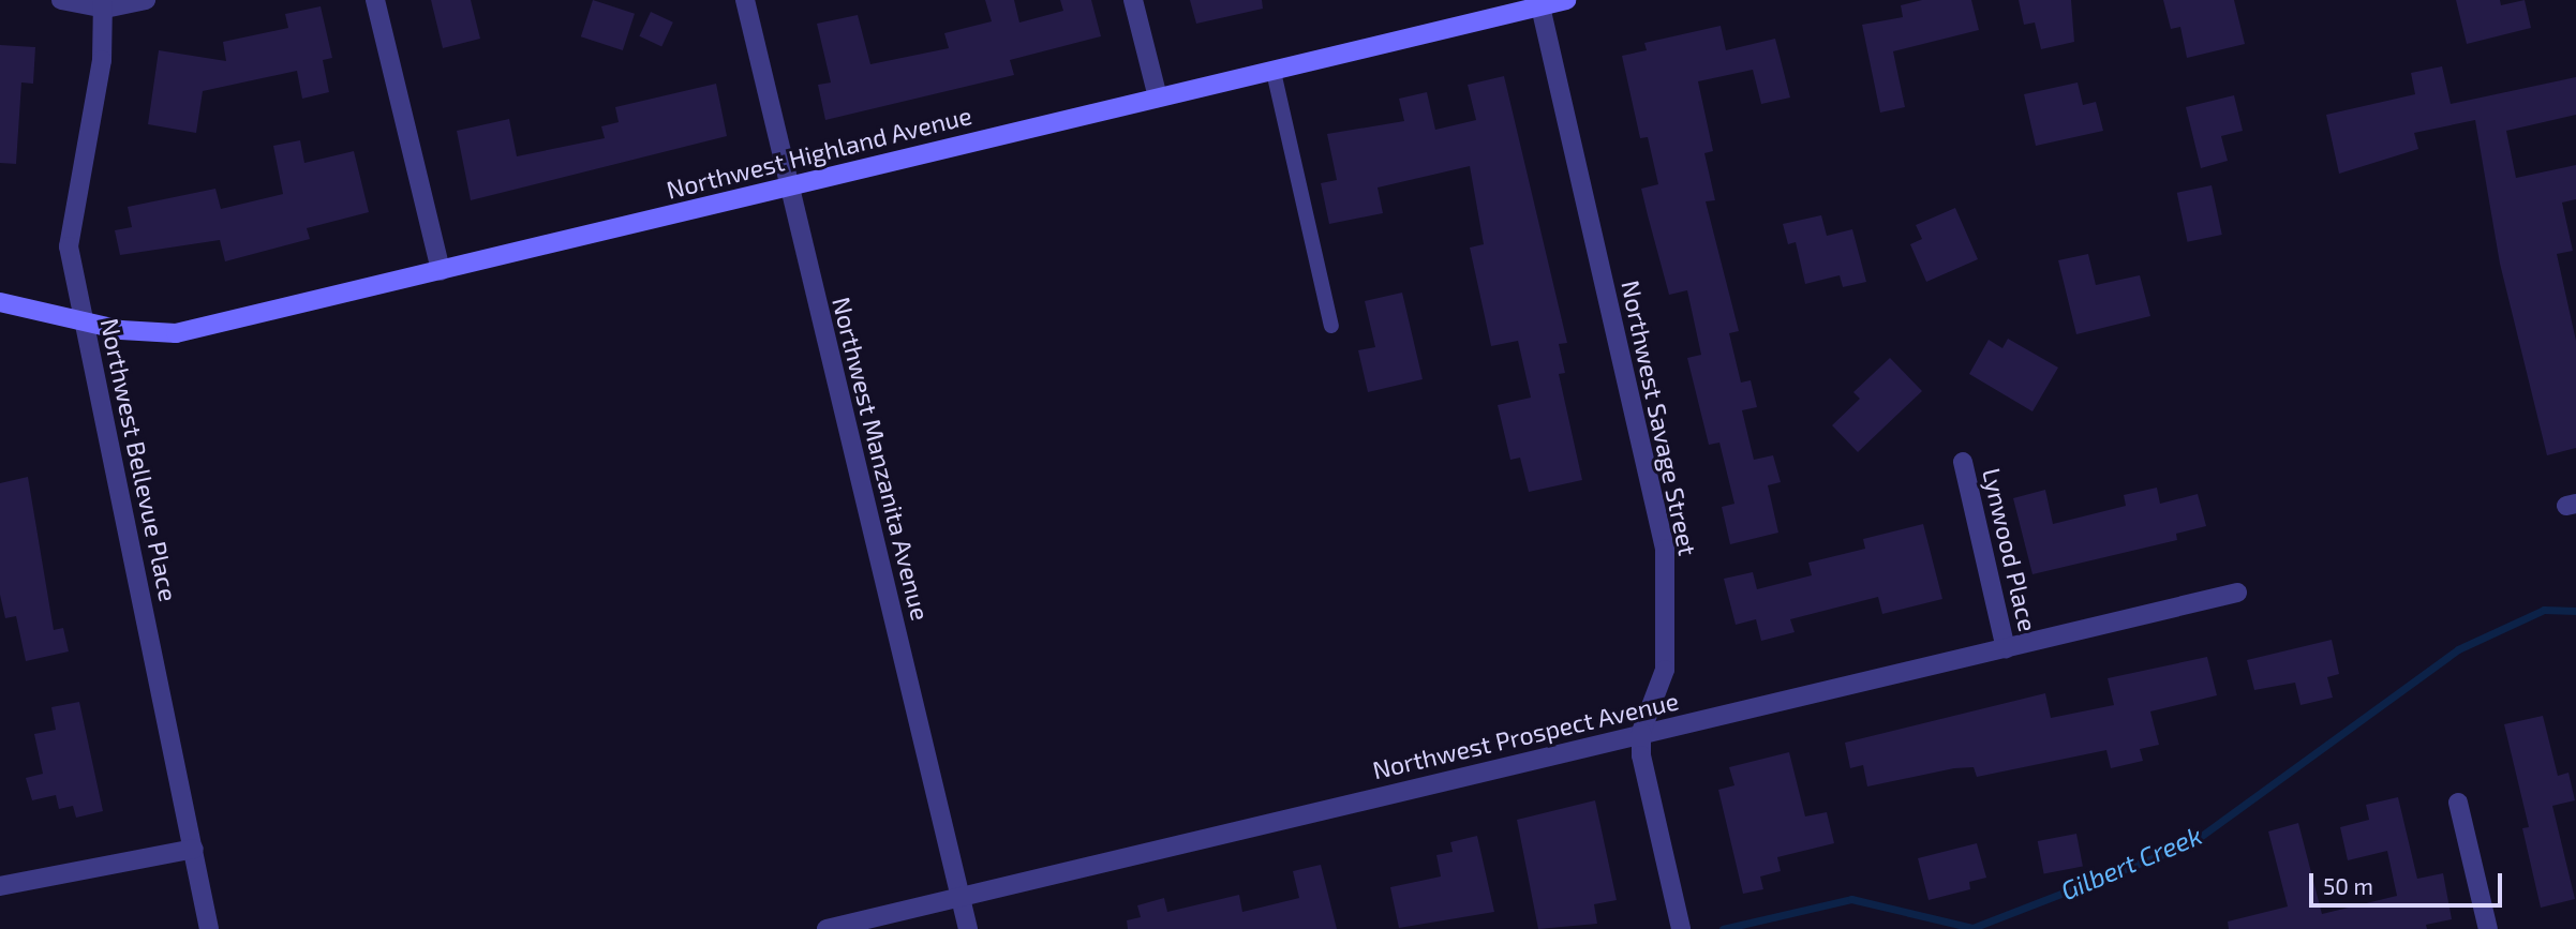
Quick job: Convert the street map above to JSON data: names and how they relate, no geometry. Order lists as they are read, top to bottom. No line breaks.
{"streets":{"main road":["Northwest Highland Avenue"],"street":["Northwest Savage Street","Northwest Manzanita Avenue","Northwest Bellevue Place","Lynwood Place","Northwest Prospect Avenue"]},"crossings":[["Northwest Highland Avenue","Northwest Savage Street"],["Northwest Highland Avenue","Northwest Manzanita Avenue"],["Northwest Highland Avenue","Northwest Bellevue Place"],["Northwest Savage Street","Northwest Prospect Avenue"],["Northwest Manzanita Avenue","Northwest Prospect Avenue"],["Lynwood Place","Northwest Prospect Avenue"]],"water":["Gilbert Creek"],"scale_bar":"50 m"}
